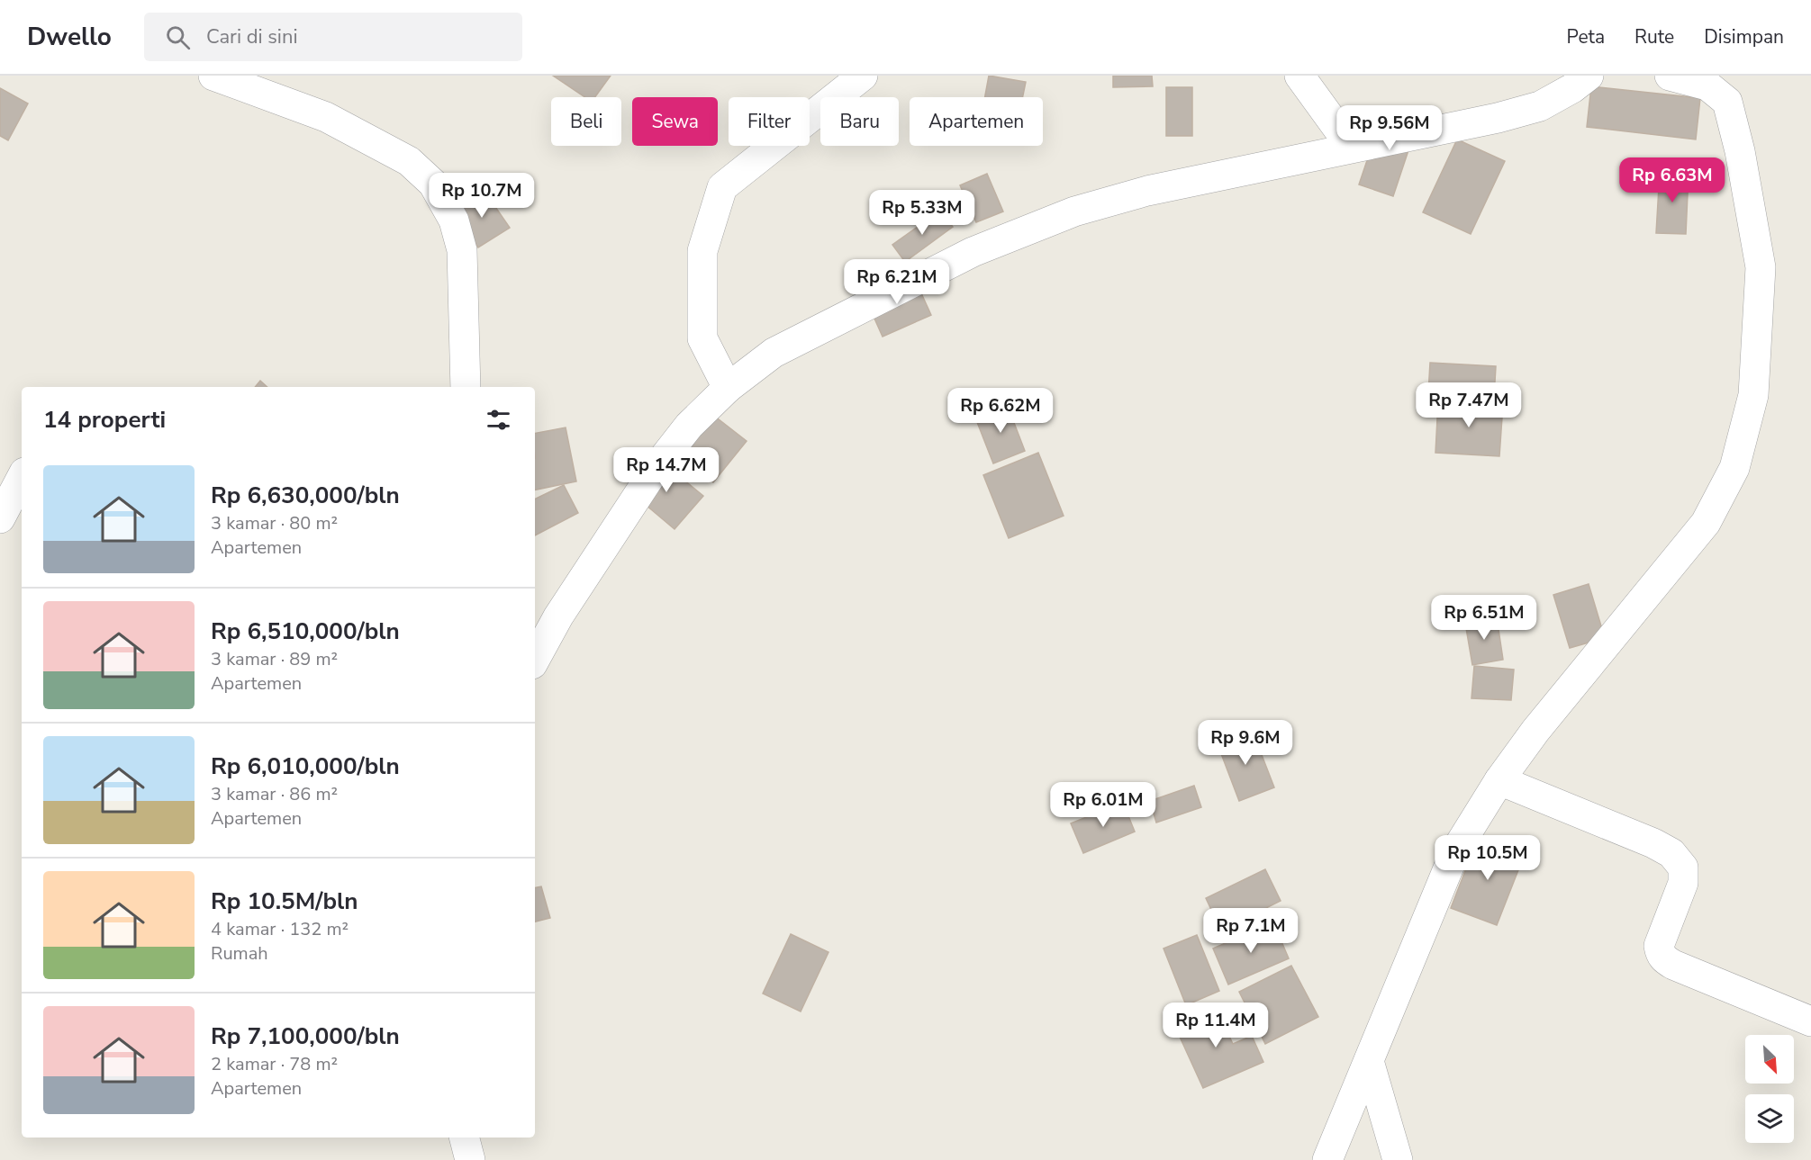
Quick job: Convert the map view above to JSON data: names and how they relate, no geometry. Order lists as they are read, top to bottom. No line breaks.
{"north":"bottom right","page":{"header":"Dwello","search":"Cari di sini","nav":["Peta","Rute","Disimpan"],"chip":["Beli","Sewa","Filter","Baru","Apartemen"],"price":["Rp 9.56M","Rp 6.63M","Rp 10.7M","Rp 5.33M","Rp 6.21M","Rp 7.47M","Rp 6.62M","Rp 14.7M","Rp 6.51M","Rp 9.6M","Rp 6.01M","Rp 10.5M","Rp 7.1M","Rp 11.4M"],"heading":"14 properti","list":[{"name":"Rp 6,630,000/bln","note":"3 kamar · 80 m² · Apartemen"},{"name":"Rp 6,510,000/bln","note":"3 kamar · 89 m² · Apartemen"},{"name":"Rp 6,010,000/bln","note":"3 kamar · 86 m² · Apartemen"},{"name":"Rp 10.5M/bln","note":"4 kamar · 132 m² · Rumah"},{"name":"Rp 7,100,000/bln","note":"2 kamar · 78 m² · Apartemen"}]}}
